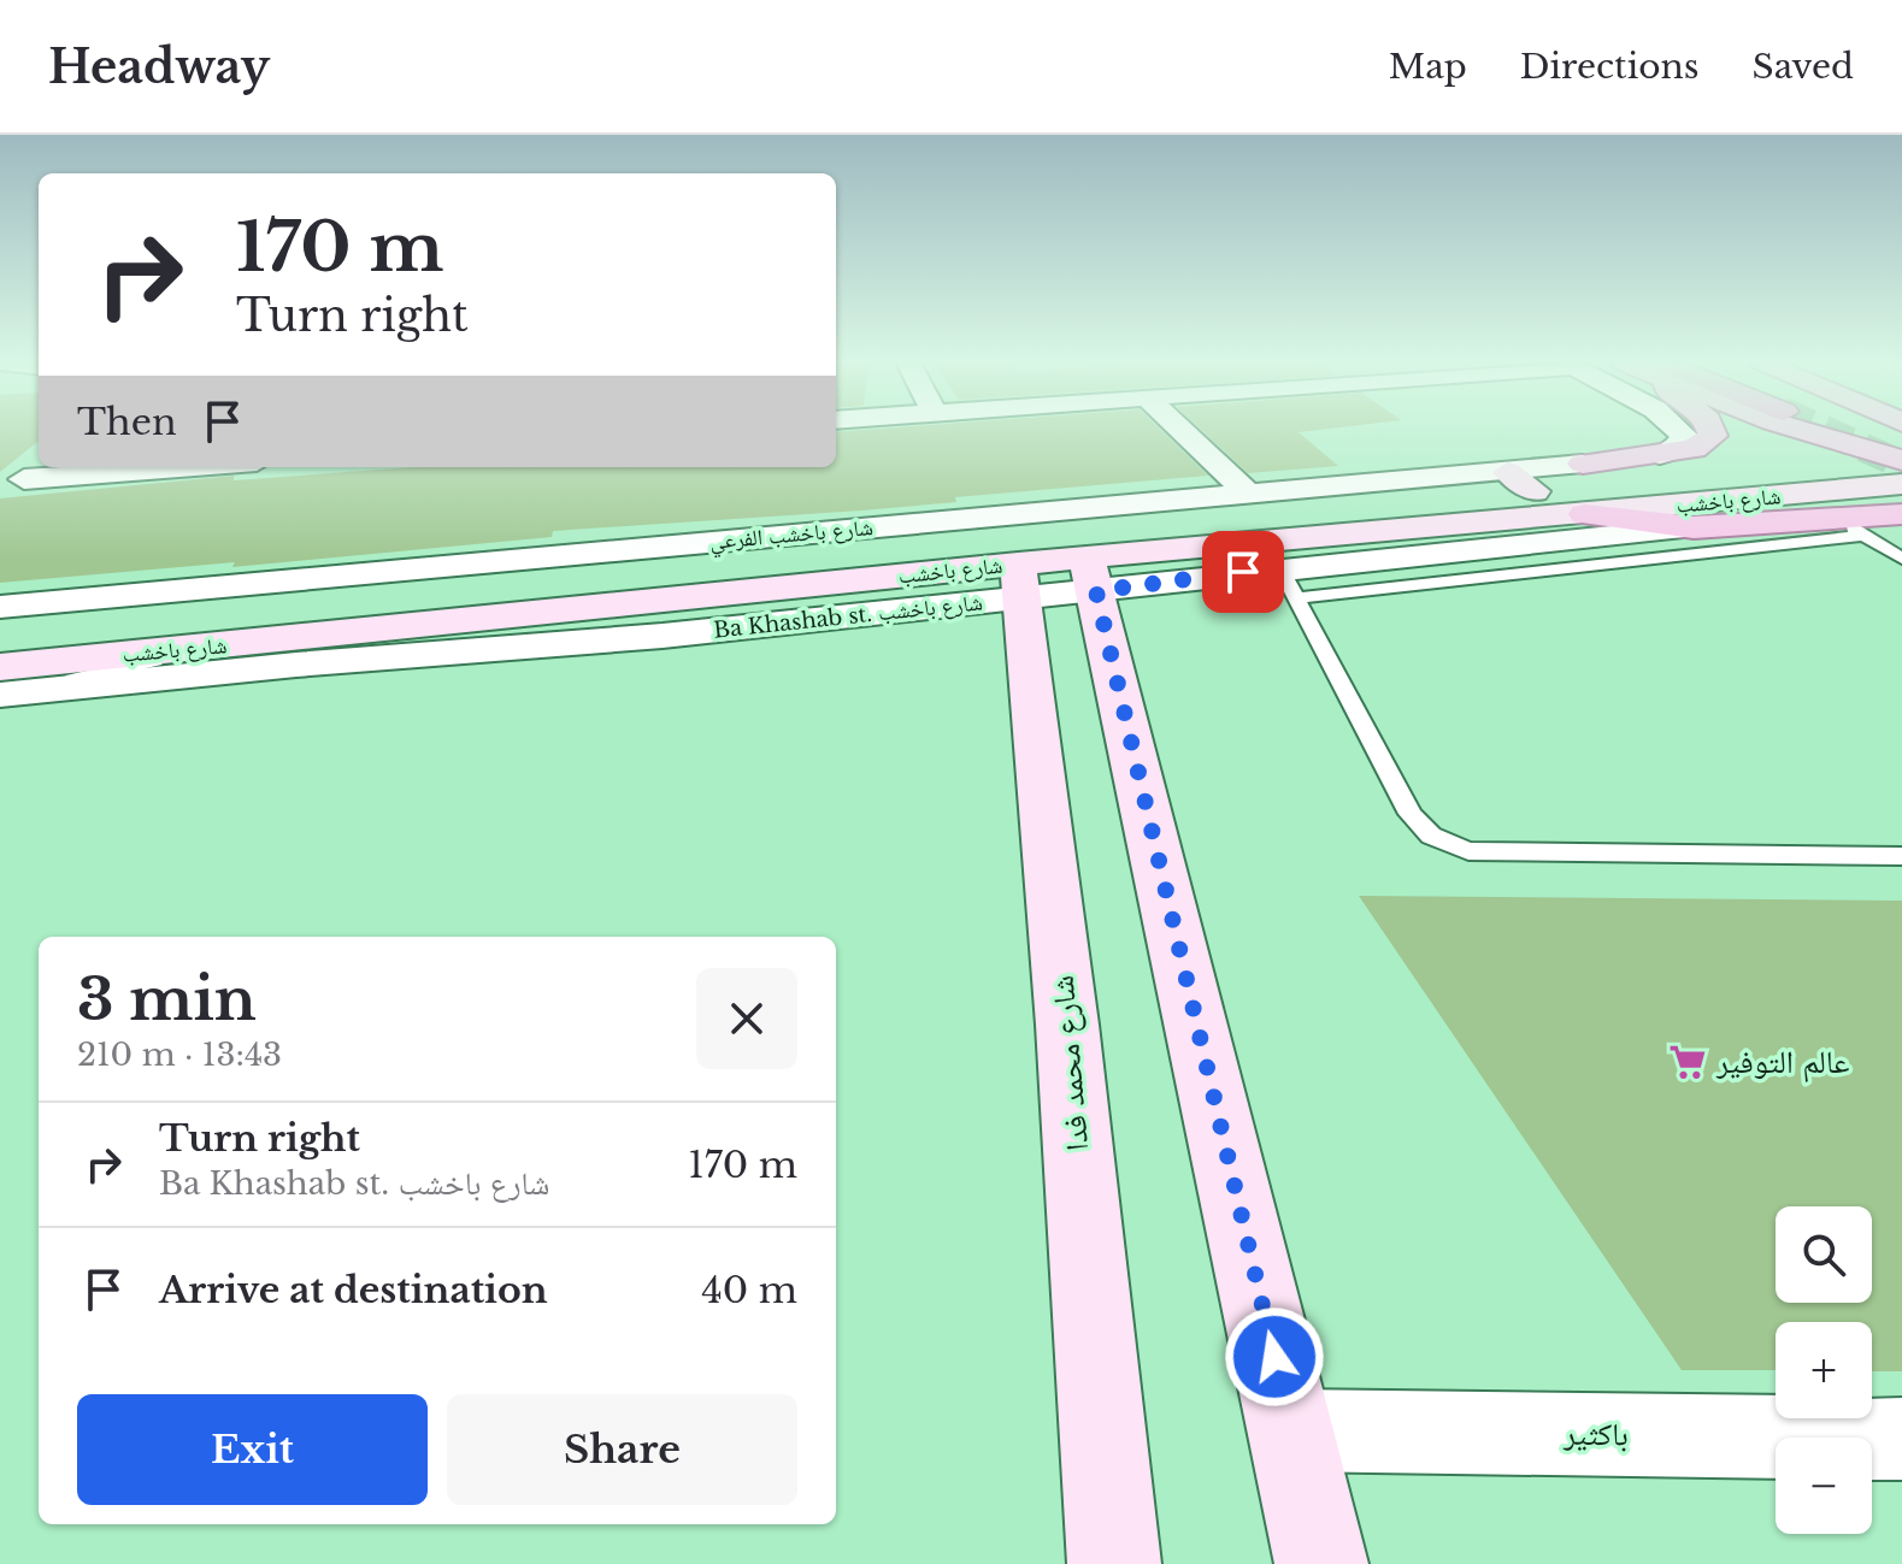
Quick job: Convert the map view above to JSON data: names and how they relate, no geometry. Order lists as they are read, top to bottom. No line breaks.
{"streets":{"main road":["شارع باخشب","شارع محمد فدا"],"street":["شارع باخشب الفرعي","Ba Khashab st. شارع باخشب","باكثير"]},"crossings":[["شارع باخشب","شارع باخشب الفرعي"],["شارع باخشب","Ba Khashab st. شارع باخشب"],["شارع باخشب","شارع محمد فدا"],["Ba Khashab st. شارع باخشب","شارع محمد فدا"]],"places":{"supermarket":["عالم التوفير"]},"page":{"header":"Headway","nav":["Map","Directions","Saved"],"turn":["170 m","Turn right"],"then":"Then","heading":["3 min","210 m · 13:43"],"list":[{"name":"Turn right","note":"Ba Khashab st. شارع باخشب","value":"170 m"},{"name":"Arrive at destination","value":"40 m"}],"map_buttons":["+","−"],"buttons":["Exit","Share"]}}
